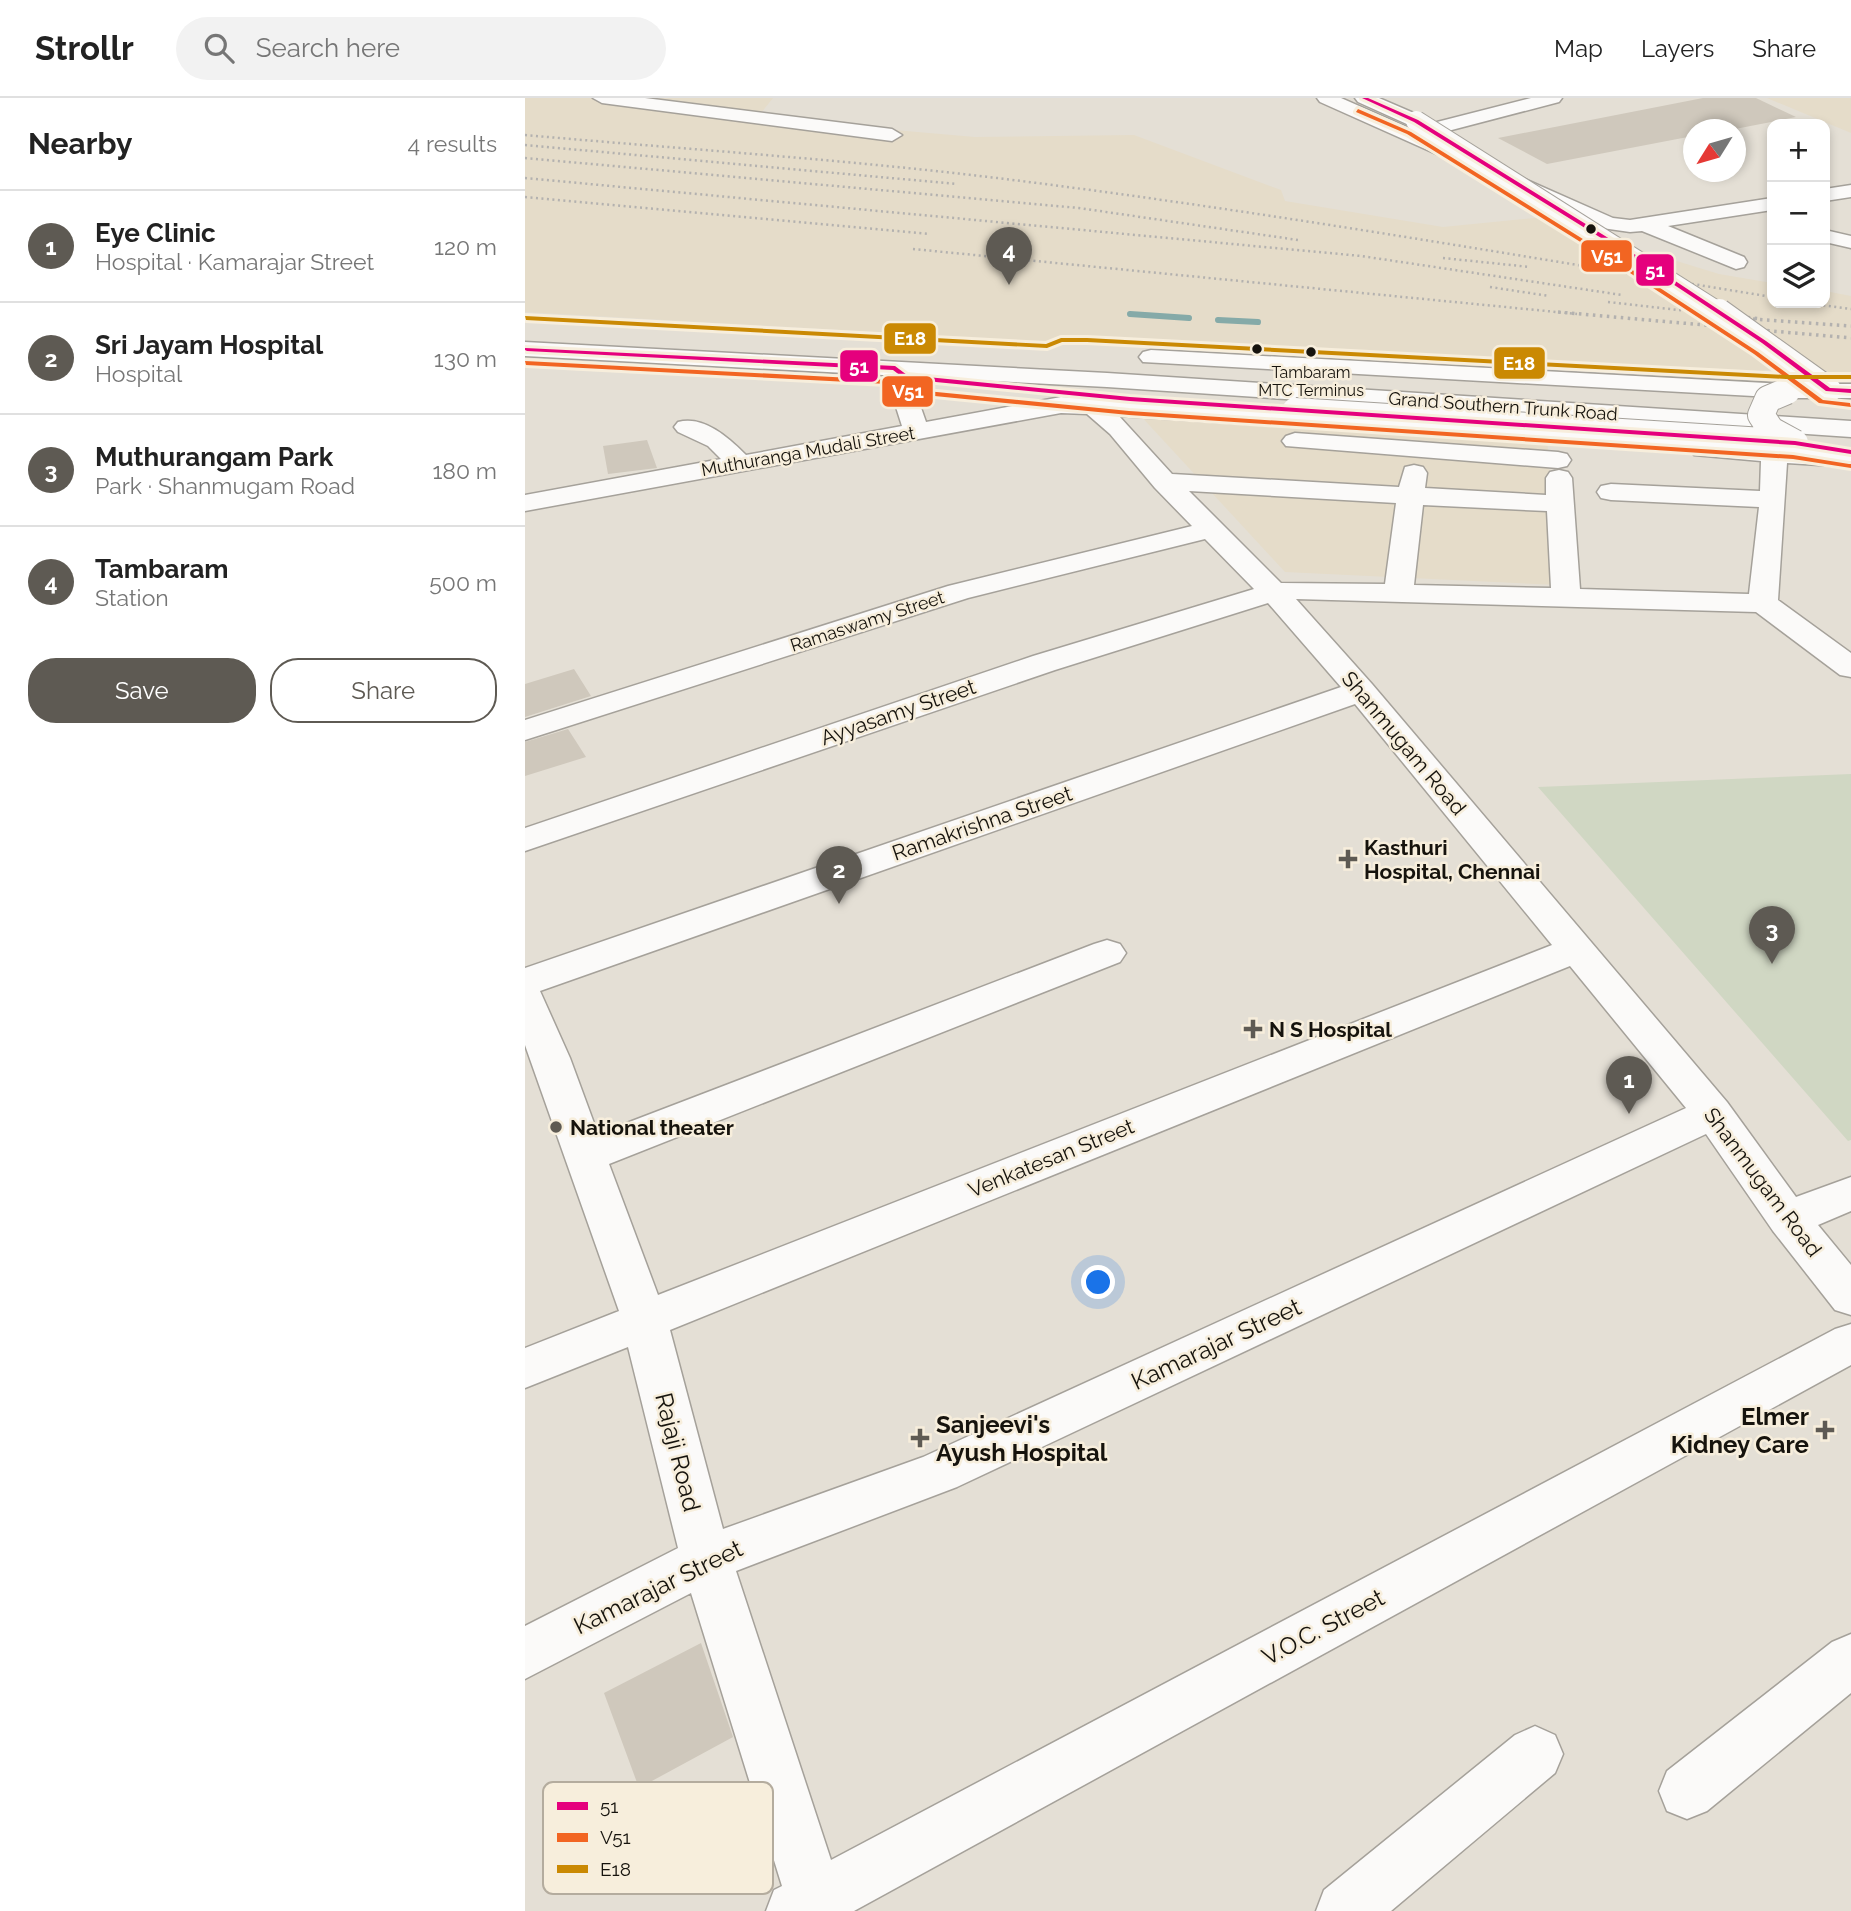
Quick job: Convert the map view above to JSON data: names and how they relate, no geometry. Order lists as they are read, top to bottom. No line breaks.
{"streets":{"street":["Grand Southern Trunk Road","Muthuranga Mudali Street","Ramaswamy Street","Ayyasamy Street","Shanmugam Road","Ramakrishna Street","Venkatesan Street","Kamarajar Street","Rajaji Road","V.O.C. Street"]},"crossings":[["Grand Southern Trunk Road","Muthuranga Mudali Street"],["Muthuranga Mudali Street","Shanmugam Road"],["Ramaswamy Street","Shanmugam Road"],["Ayyasamy Street","Shanmugam Road"],["Shanmugam Road","Ramakrishna Street"],["Shanmugam Road","Venkatesan Street"],["Shanmugam Road","Kamarajar Street"],["Venkatesan Street","Rajaji Road"],["Kamarajar Street","Rajaji Road"],["Rajaji Road","V.O.C. Street"]],"places":{"other":["Tambaram MTC Terminus","National theater"],"health":["Kasthuri Hospital, Chennai","N S Hospital","Elmer Kidney Care","Sanjeevi's Ayush Hospital"]},"lines":["transit line 51","transit line V51","transit line E18"],"legend":["51","V51","E18"],"north":"bottom left","page":{"header":"Strollr","search":"Search here","nav":["Map","Layers","Share"],"heading":["Nearby","4 results"],"map_buttons":["+","−"],"list":[{"mark":"1","name":"Eye Clinic","note":"Hospital · Kamarajar Street","value":"120 m"},{"mark":"2","name":"Sri Jayam Hospital","note":"Hospital","value":"130 m"},{"mark":"3","name":"Muthurangam Park","note":"Park · Shanmugam Road","value":"180 m"},{"mark":"4","name":"Tambaram","note":"Station","value":"500 m"}],"pins":["4","2","3","1"],"buttons":["Save","Share"]}}
